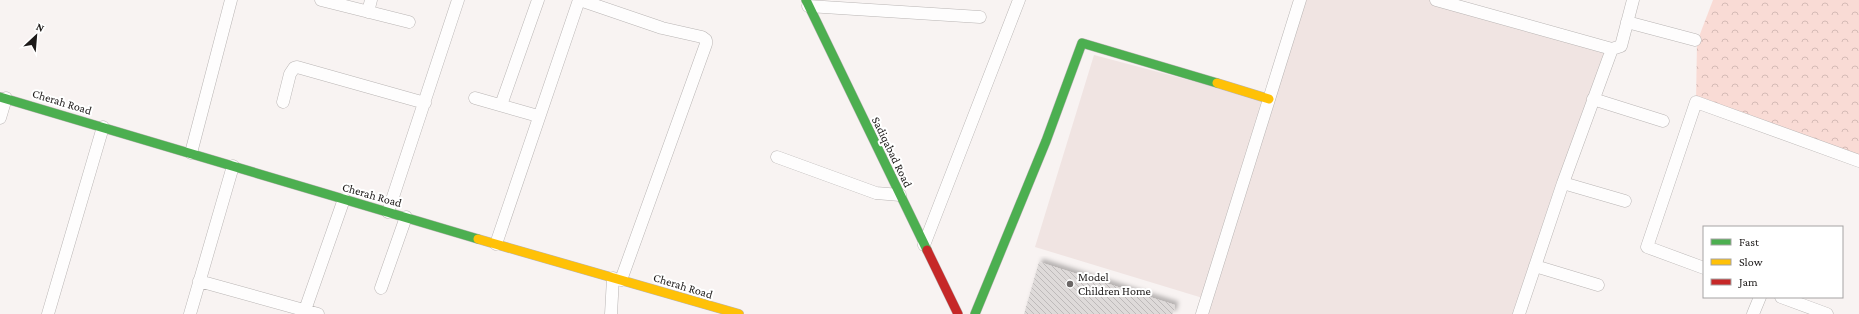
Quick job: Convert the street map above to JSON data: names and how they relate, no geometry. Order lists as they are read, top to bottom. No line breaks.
{"streets":{"street":["Cherah Road","Sadiqabad Road"]},"places":["Model Children Home"],"legend":["Fast","Slow","Jam"],"north":"top right"}
